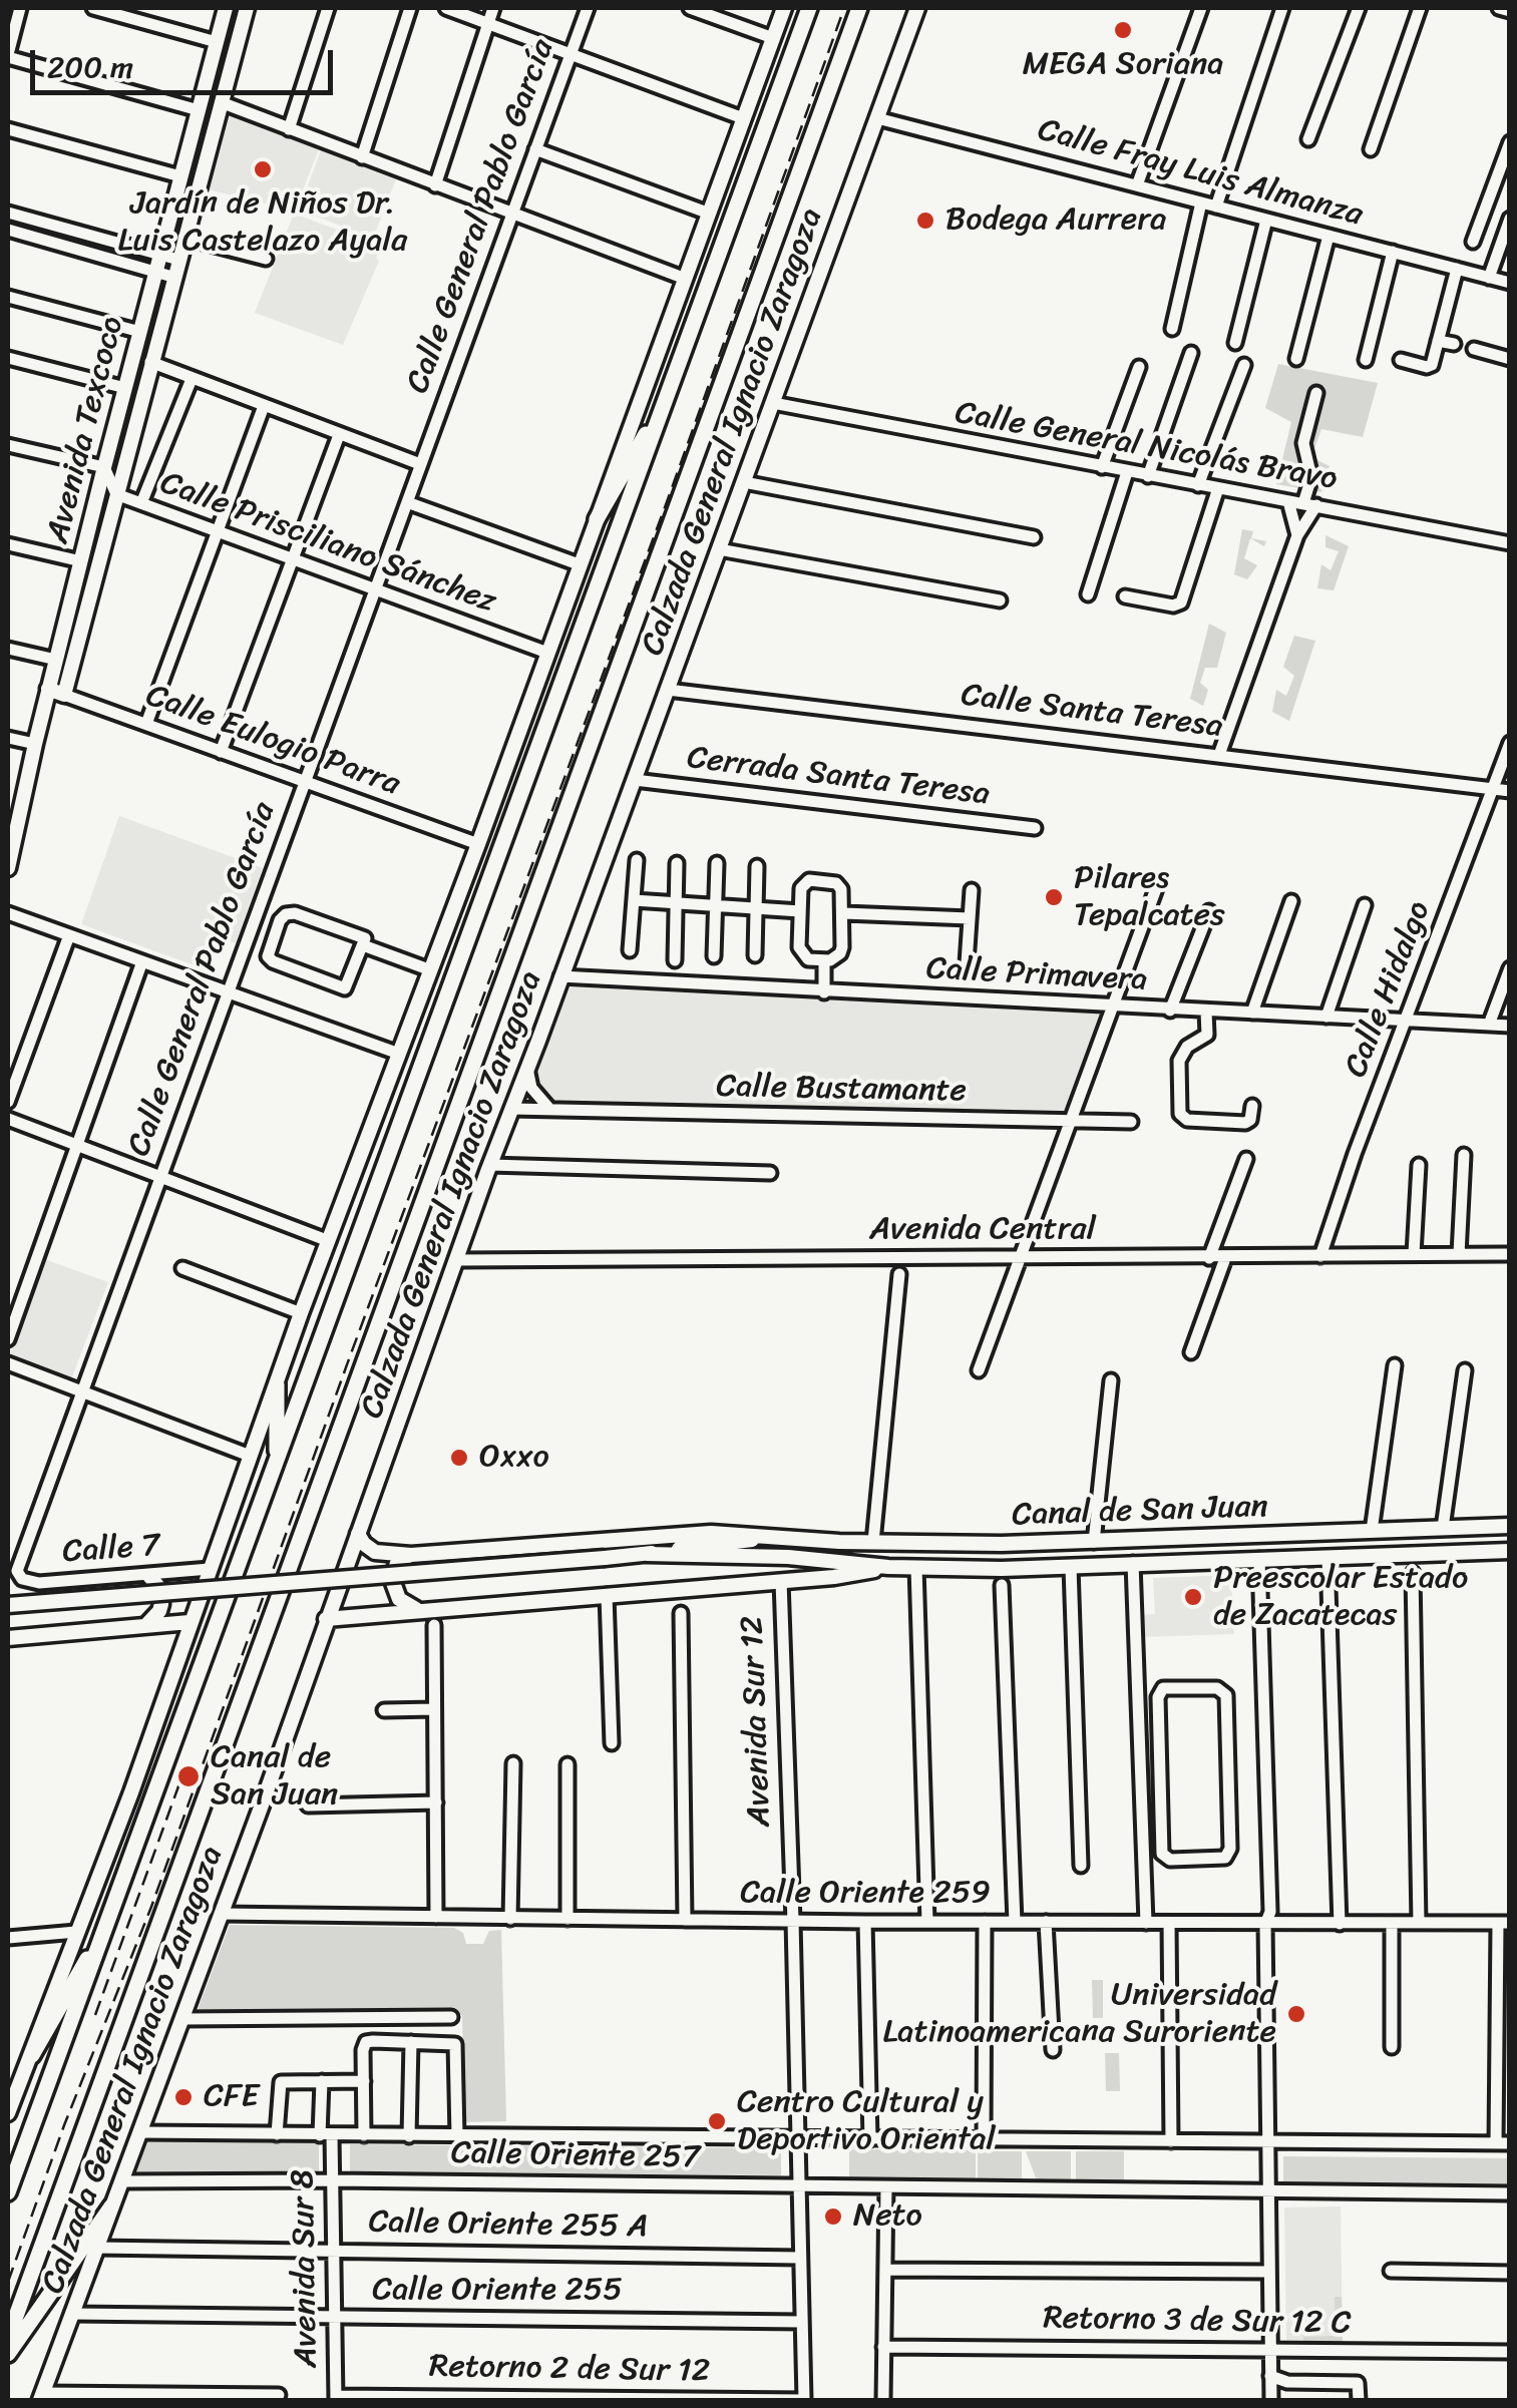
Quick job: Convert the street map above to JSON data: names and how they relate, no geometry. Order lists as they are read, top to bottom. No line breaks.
{"streets":{"highway":["Calzada General Ignacio Zaragoza"],"main road":["Avenida Texcoco","Calle Eulogio Parra","Canal de San Juan"],"street":["Calle Fray Luis Almanza","Calle General Pablo García","Calle General Nicolás Bravo","Calle Prisciliano Sánchez","Calle Santa Teresa","Cerrada Santa Teresa","Calle Primavera","Calle Hidalgo","Calle Bustamante","Avenida Central","Calle 7","Avenida Sur 12","Calle Oriente 259","Calle Oriente 257","Calle Oriente 255 A","Avenida Sur 8","Calle Oriente 255","Retorno 3 de Sur 12 C","Retorno 2 de Sur 12"]},"crossings":[["Calle Fray Luis Almanza","Calzada General Ignacio Zaragoza"],["Calle General Pablo García","Calle Prisciliano Sánchez"],["Calle General Pablo García","Calle Eulogio Parra"],["Calle General Pablo García","Calle 7"],["Avenida Texcoco","Calle Prisciliano Sánchez"],["Avenida Texcoco","Calle Eulogio Parra"],["Calzada General Ignacio Zaragoza","Calle General Nicolás Bravo"],["Calzada General Ignacio Zaragoza","Calle Santa Teresa"],["Calzada General Ignacio Zaragoza","Cerrada Santa Teresa"],["Calzada General Ignacio Zaragoza","Calle Primavera"],["Calzada General Ignacio Zaragoza","Calle Bustamante"],["Calzada General Ignacio Zaragoza","Avenida Central"],["Calzada General Ignacio Zaragoza","Canal de San Juan"],["Calzada General Ignacio Zaragoza","Calle Oriente 259"],["Calzada General Ignacio Zaragoza","Calle Oriente 257"],["Calzada General Ignacio Zaragoza","Calle Oriente 255 A"],["Calzada General Ignacio Zaragoza","Calle Oriente 255"],["Calle Santa Teresa","Calle Hidalgo"],["Calle Primavera","Calle Hidalgo"],["Calle Hidalgo","Avenida Central"],["Canal de San Juan","Avenida Sur 12"],["Avenida Sur 12","Calle Oriente 259"],["Avenida Sur 12","Calle Oriente 257"],["Avenida Sur 12","Calle Oriente 255 A"],["Avenida Sur 12","Calle Oriente 255"],["Avenida Sur 12","Retorno 2 de Sur 12"],["Calle Oriente 257","Avenida Sur 8"],["Calle Oriente 255 A","Avenida Sur 8"],["Avenida Sur 8","Calle Oriente 255"],["Avenida Sur 8","Retorno 2 de Sur 12"]],"places":["MEGA Soriana","Jardín de Niños Dr. Luis Castelazo Ayala","Bodega Aurrera","Pilares Tepalcates","Oxxo","Preescolar Estado de Zacatecas","Canal de San Juan","Universidad Latinoamericana Suroriente","CFE","Centro Cultural y Deportivo Oriental","Neto"],"scale_bar":"200 m"}
